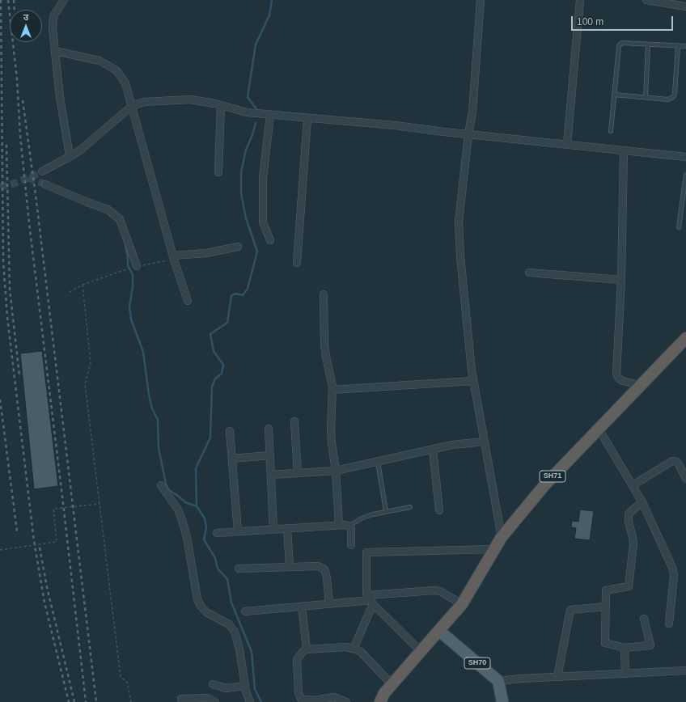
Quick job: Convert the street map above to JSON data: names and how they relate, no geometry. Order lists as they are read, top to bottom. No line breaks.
{"streets":{"highway":["SH71"],"main road":["SH70"]},"crossings":[["SH71","SH70"]],"scale_bar":"100 m","north":"top"}
